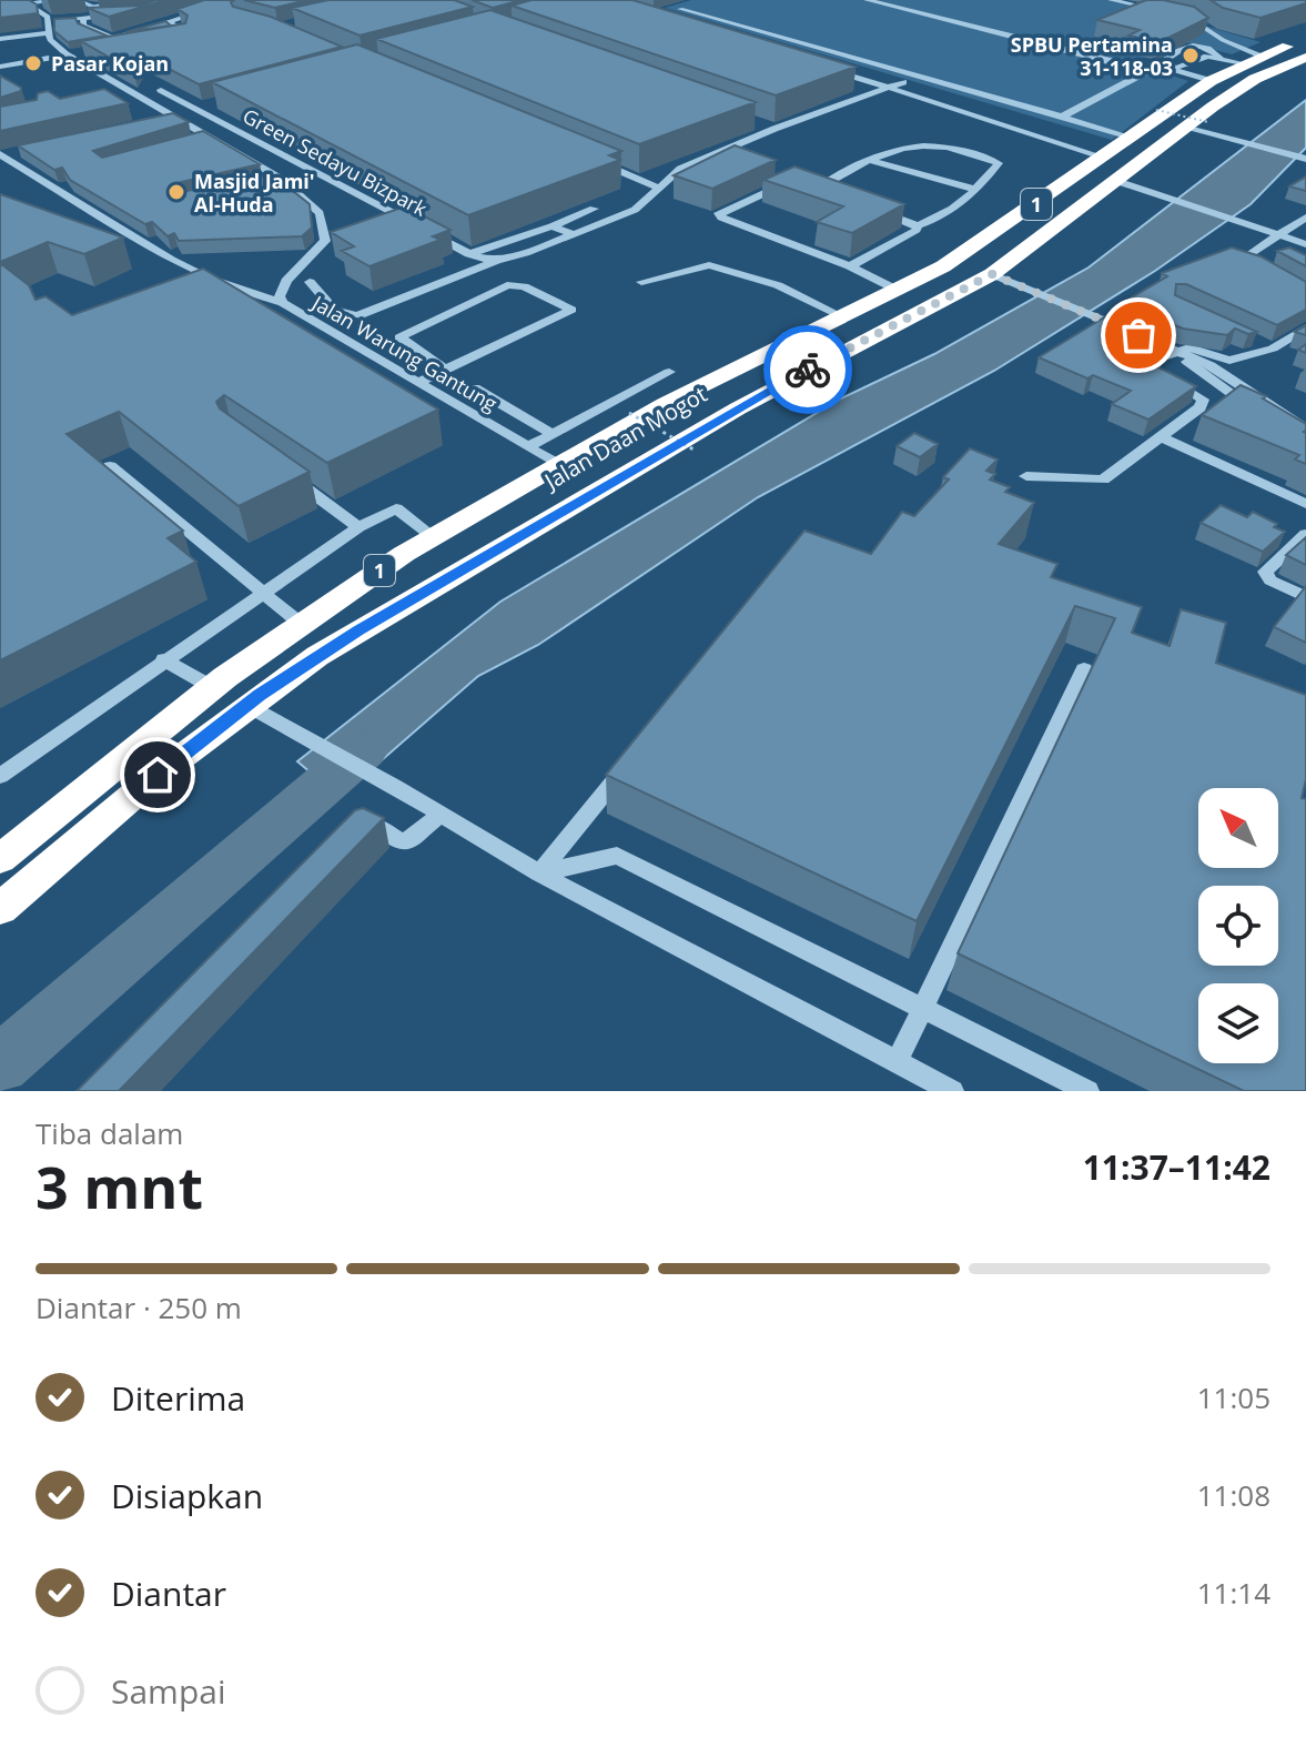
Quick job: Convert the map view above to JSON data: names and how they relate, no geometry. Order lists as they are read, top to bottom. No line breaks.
{"streets":{"highway":["1","Jalan Daan Mogot"],"street":["Green Sedayu Bizpark","Jalan Warung Gantung"]},"crossings":[["Jalan Warung Gantung","Jalan Daan Mogot"]],"places":["SPBU Pertamina 31-118-03","Pasar Kojan","Masjid Jami' Al-Huda"],"north":"top left","page":{"heading":["3 mnt","Tiba dalam","11:37–11:42"],"bar":"Diantar · 250 m","list":[["Diterima","11:05"],["Disiapkan","11:08"],["Diantar","11:14"],"Sampai"]}}
